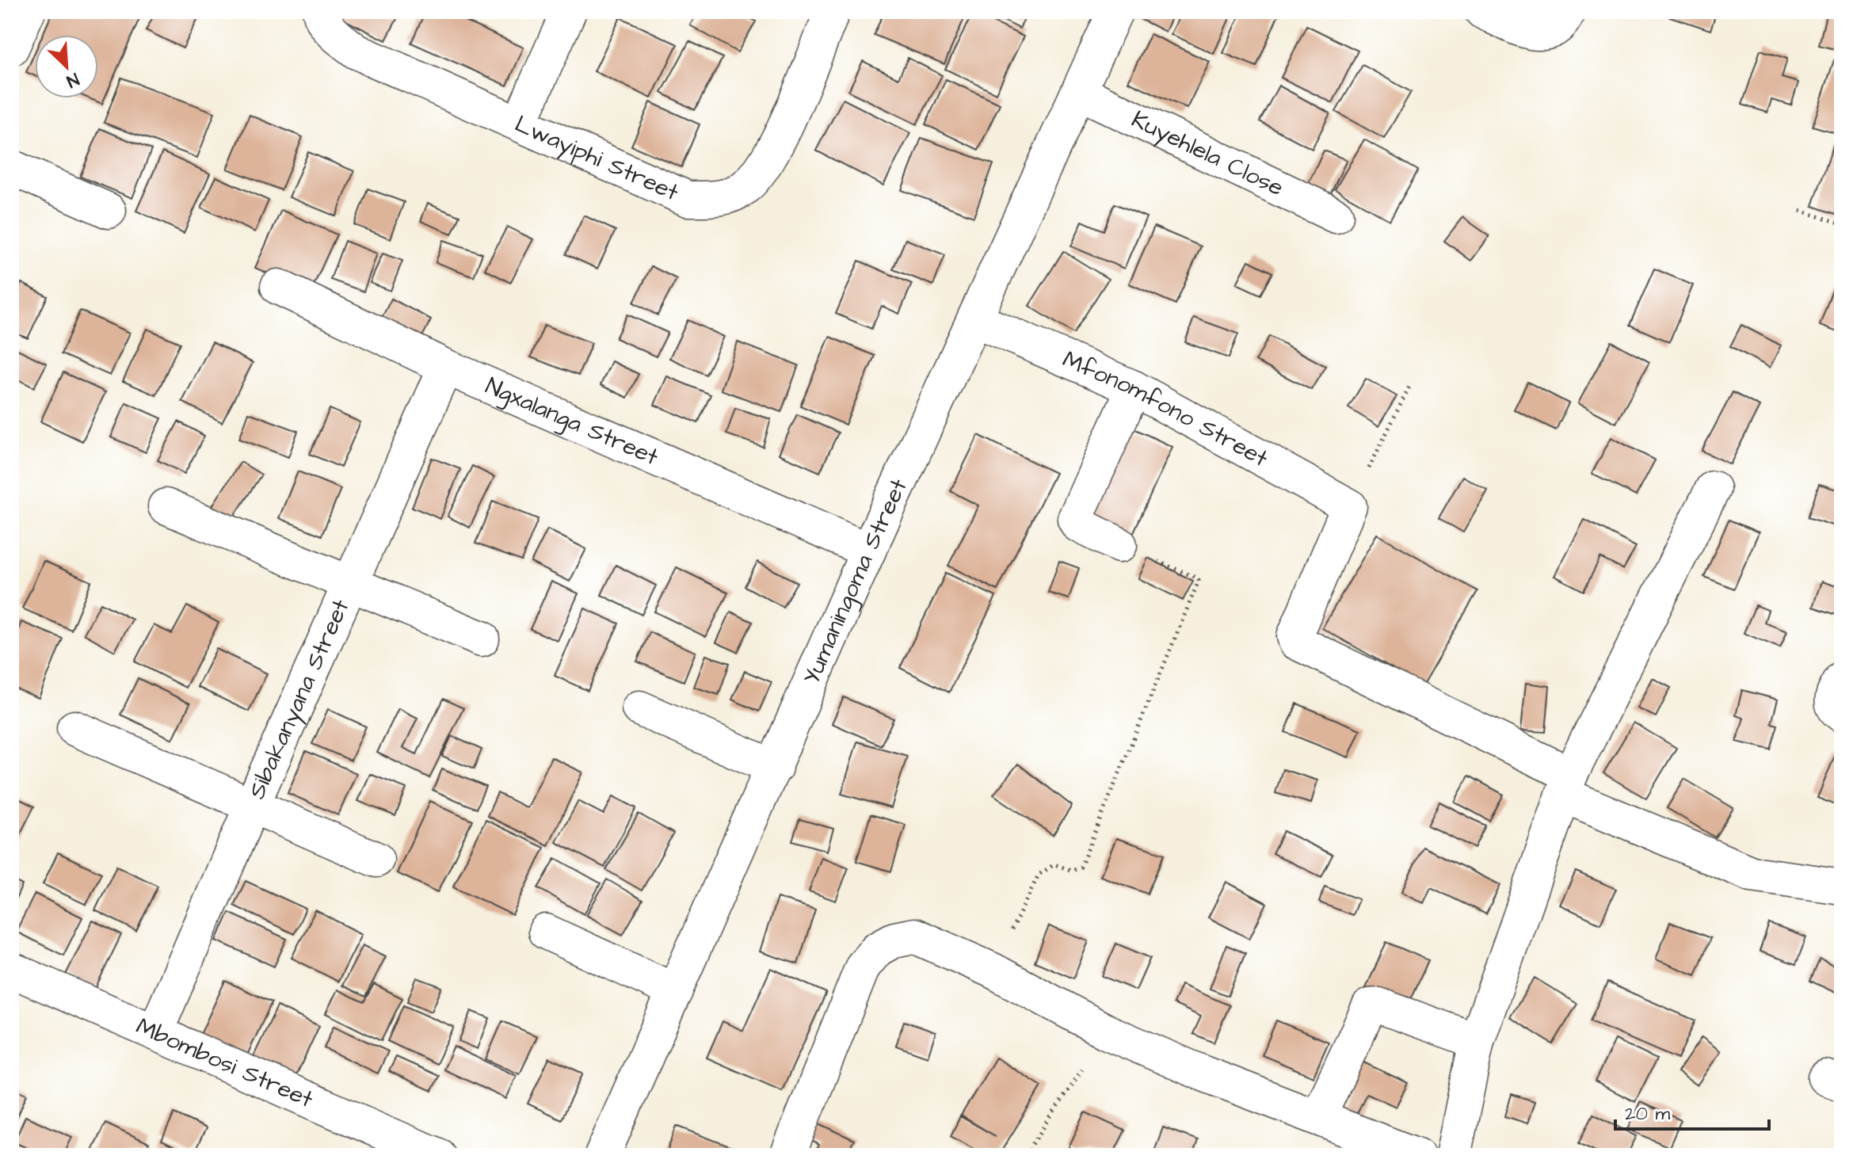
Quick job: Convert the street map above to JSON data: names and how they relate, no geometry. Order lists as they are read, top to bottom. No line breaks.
{"streets":{"street":["Kuyehlela Close","Lwayiphi Street","Mfonomfono Street","Ngxalanga Street","Yumaningoma Street","Sibakanyana Street","Mbombosi Street"]},"crossings":[["Kuyehlela Close","Yumaningoma Street"],["Mfonomfono Street","Yumaningoma Street"],["Ngxalanga Street","Yumaningoma Street"],["Ngxalanga Street","Sibakanyana Street"],["Sibakanyana Street","Mbombosi Street"]],"scale_bar":"20 m","north":"bottom right"}
